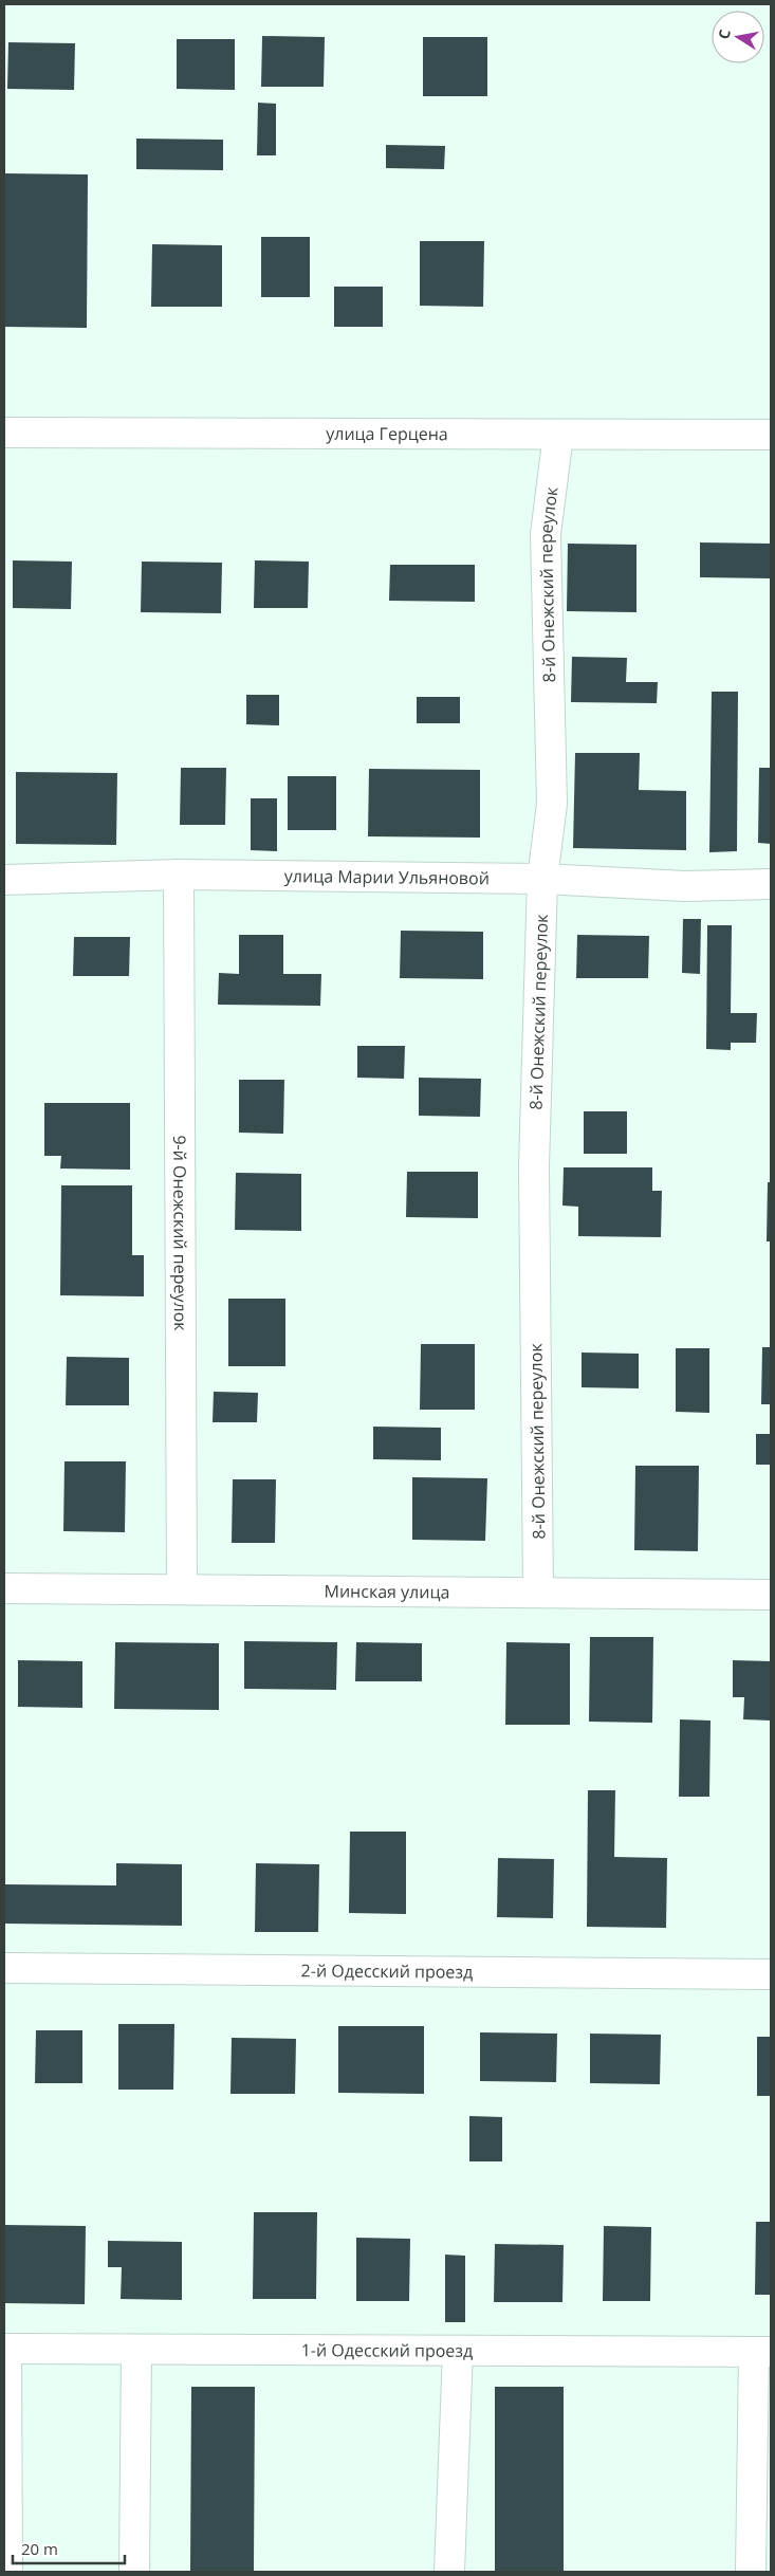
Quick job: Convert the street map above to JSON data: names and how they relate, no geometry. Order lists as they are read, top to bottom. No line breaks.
{"streets":{"street":["улица Герцена","8-й Онежский переулок","улица Марии Ульяновой","9-й Онежский переулок","Минская улица","2-й Одесский проезд","1-й Одесский проезд"]},"crossings":[["улица Герцена","8-й Онежский переулок"],["8-й Онежский переулок","улица Марии Ульяновой"],["8-й Онежский переулок","Минская улица"],["улица Марии Ульяновой","9-й Онежский переулок"],["9-й Онежский переулок","Минская улица"]],"scale_bar":"20 m","north":"left"}
